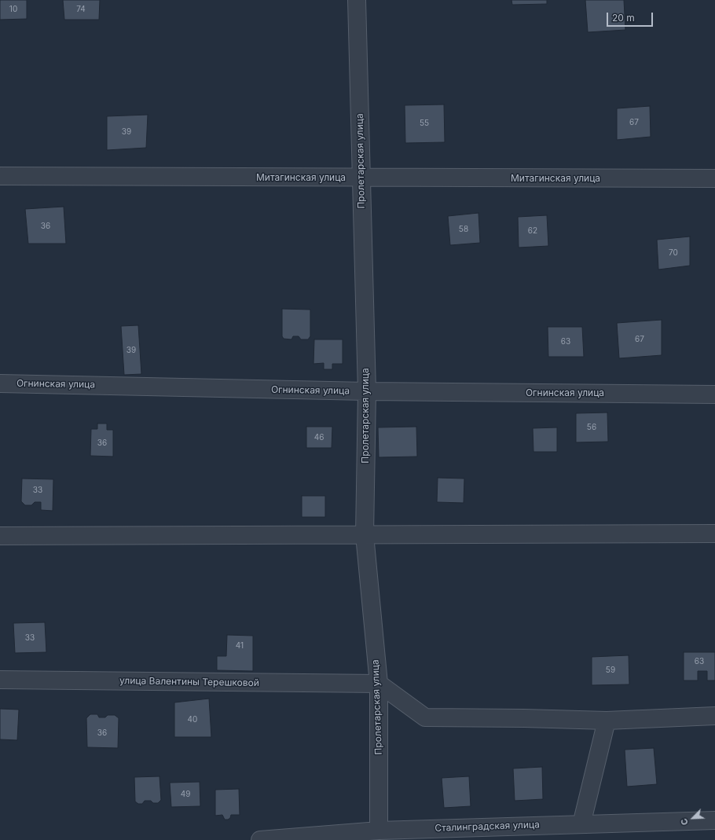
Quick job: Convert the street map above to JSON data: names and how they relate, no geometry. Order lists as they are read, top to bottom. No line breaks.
{"streets":{"street":["Пролетарская улица","Митагинская улица","Огнинская улица","улица Валентины Терешковой","Сталинградская улица"]},"crossings":[["Пролетарская улица","Митагинская улица"],["Пролетарская улица","Огнинская улица"],["Пролетарская улица","улица Валентины Терешковой"],["Пролетарская улица","Сталинградская улица"]],"house_numbers":["10","74","67","55","39","36","58","62","70","67","63","39","56","46","36","33","33","41","63","59","40","36","49"],"scale_bar":"20 m","north":"bottom left"}
